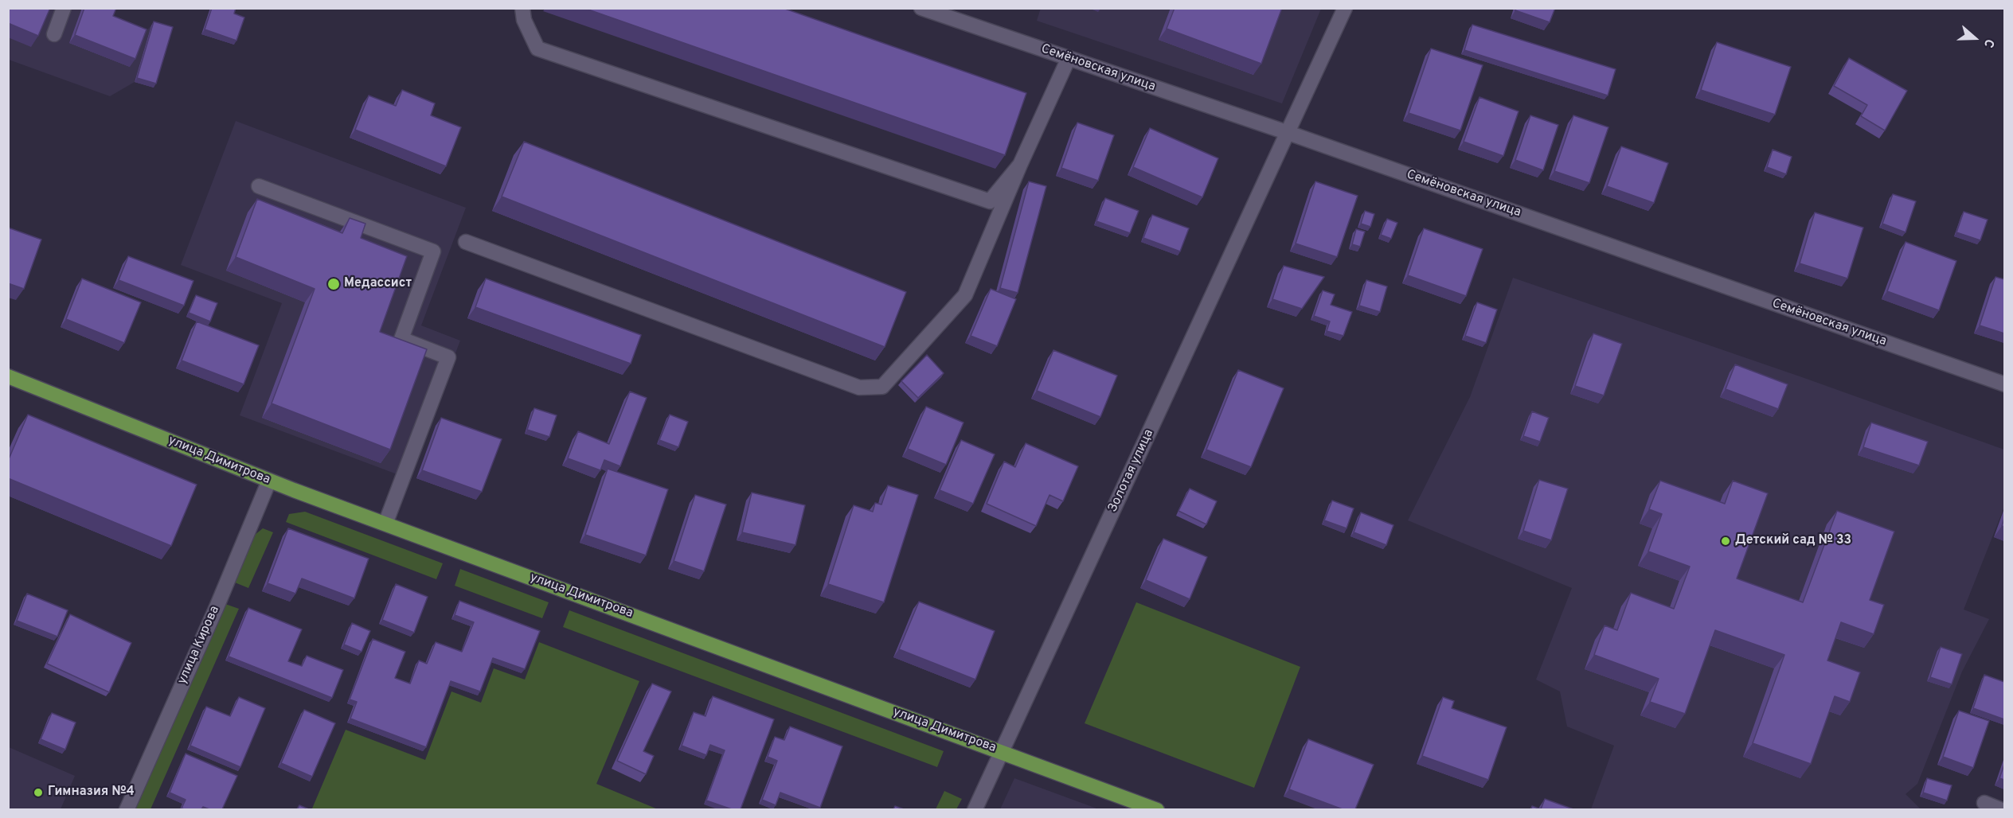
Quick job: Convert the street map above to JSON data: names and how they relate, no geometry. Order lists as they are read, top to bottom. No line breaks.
{"streets":{"main road":["улица Димитрова"],"street":["Семёновская улица","Золотая улица","улица Кирова"]},"crossings":[["Семёновская улица","Золотая улица"],["улица Димитрова","Золотая улица"],["улица Димитрова","улица Кирова"]],"places":["Медассист","Детский сад № 33","Гимназия №4"],"north":"right"}
